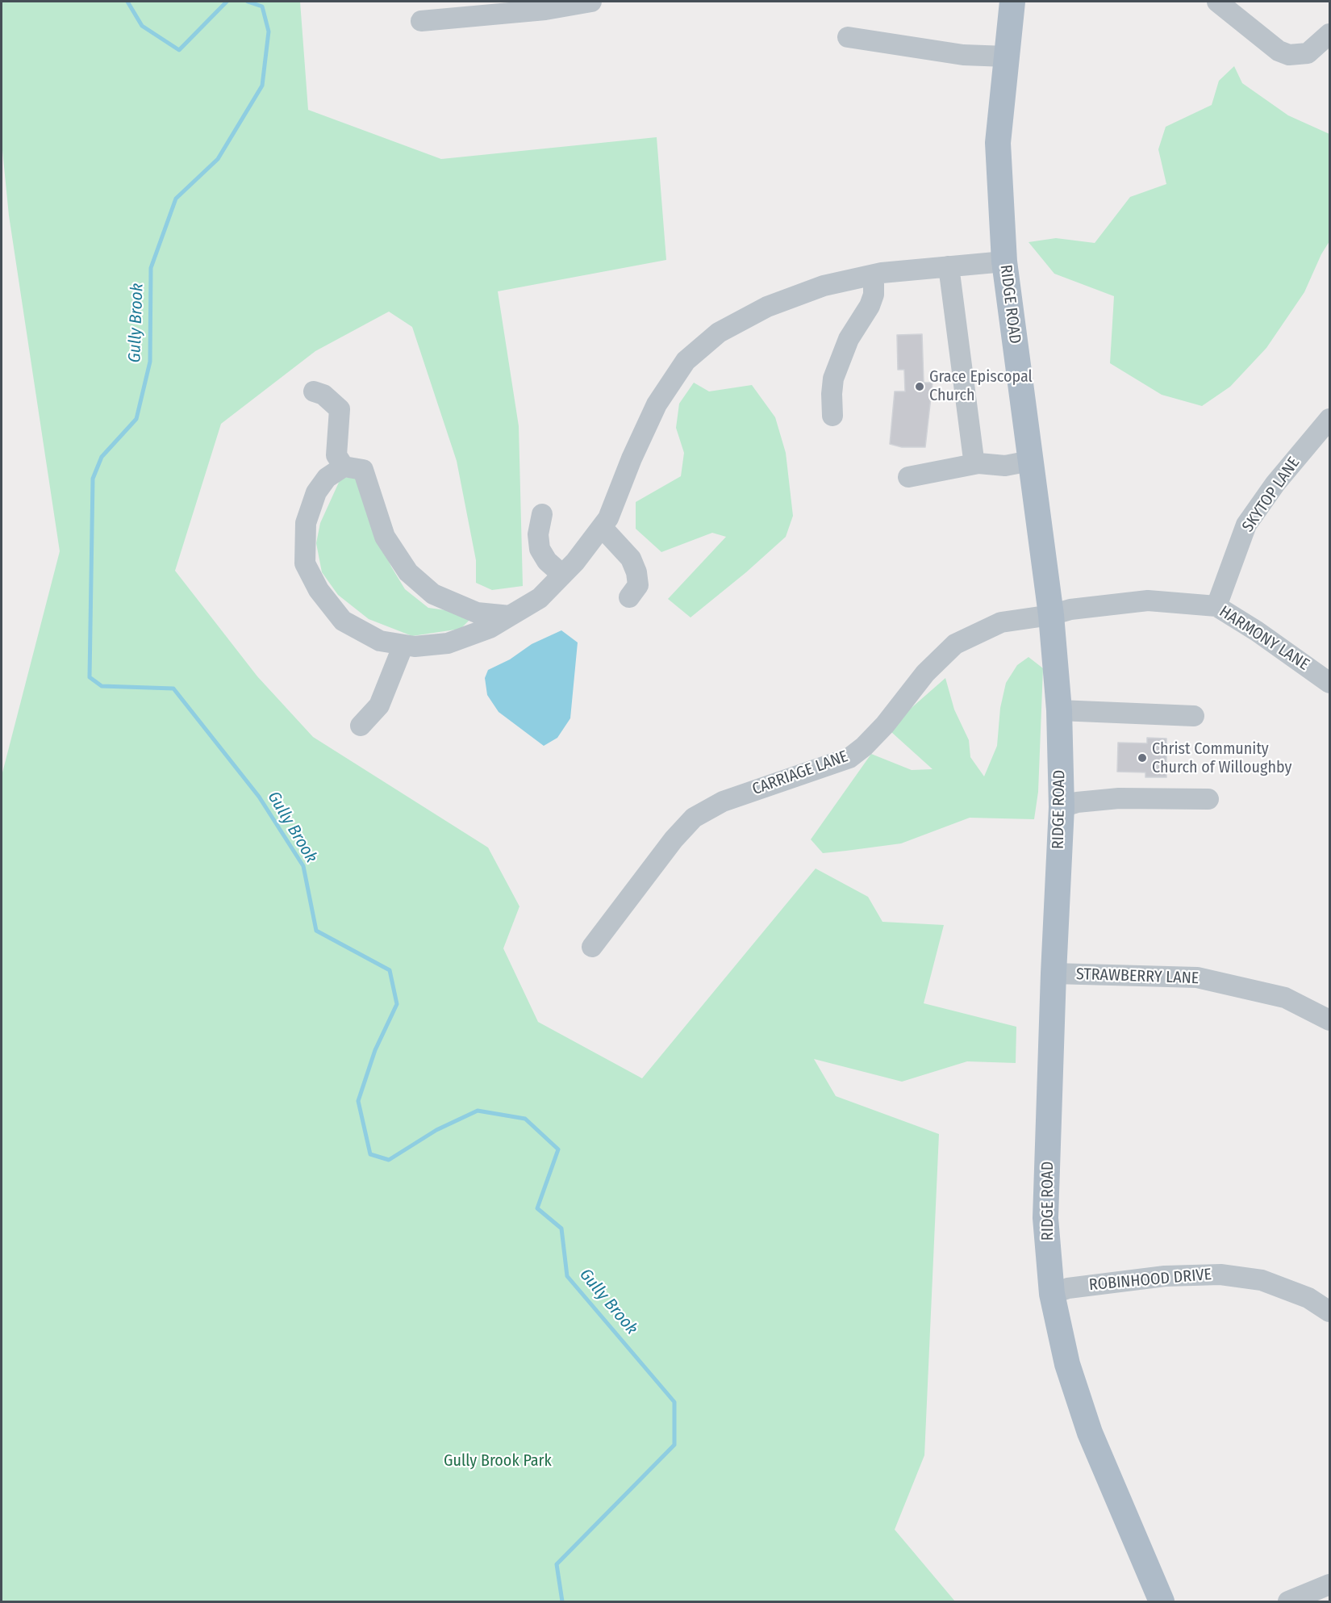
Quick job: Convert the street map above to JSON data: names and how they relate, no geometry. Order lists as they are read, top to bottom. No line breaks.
{"streets":{"main road":["RIDGE ROAD"],"street":["SKYTOP LANE","HARMONY LANE","CARRIAGE LANE","STRAWBERRY LANE","ROBINHOOD DRIVE"]},"crossings":[["RIDGE ROAD","HARMONY LANE"],["RIDGE ROAD","CARRIAGE LANE"],["RIDGE ROAD","STRAWBERRY LANE"],["RIDGE ROAD","ROBINHOOD DRIVE"],["SKYTOP LANE","HARMONY LANE"],["HARMONY LANE","CARRIAGE LANE"]],"water":["Gully Brook"],"parks":["Gully Brook Park"],"places":["Grace Episcopal Church","Christ Community Church of Willoughby"]}
